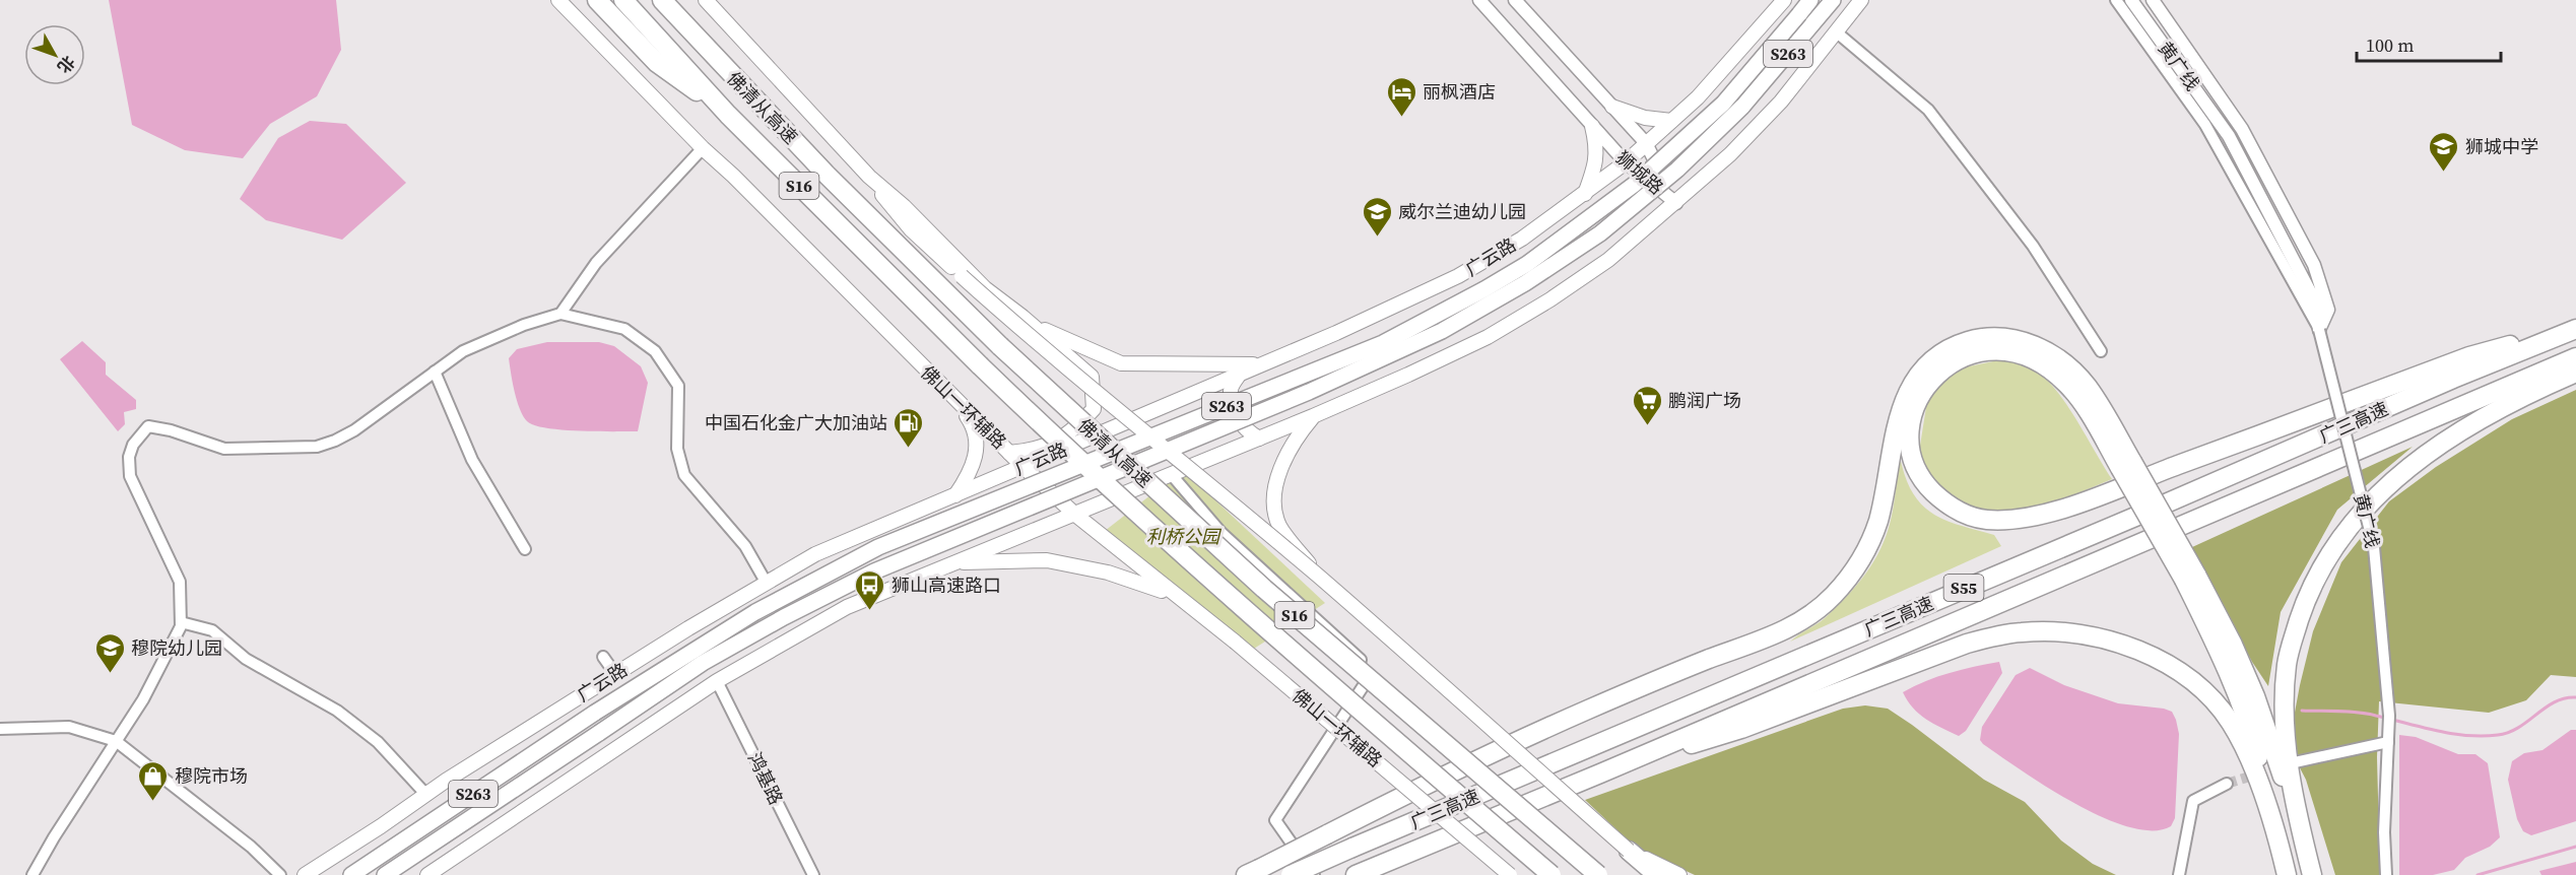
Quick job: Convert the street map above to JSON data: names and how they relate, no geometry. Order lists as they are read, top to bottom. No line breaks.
{"streets":{"highway":["佛清从高速","S16","广三高速","S55"],"main road":["S263","广云路","佛山一环辅路"],"street":["黄广线","狮城路","鸿基路"]},"crossings":[["S263","狮城路"],["S263","佛山一环辅路"],["S263","鸿基路"],["狮城路","广云路"],["广云路","佛山一环辅路"]],"parks":["利桥公园"],"places":{"hotel":["丽枫酒店"],"school or university":["狮城中学","威尔兰迪幼儿园","穆院幼儿园"],"supermarket":["鹏润广场"],"fuel station":["中国石化金广大加油站"],"bus stop":["狮山高速路口"],"shop":["穆院市场"]},"scale_bar":"100 m","north":"bottom right"}
